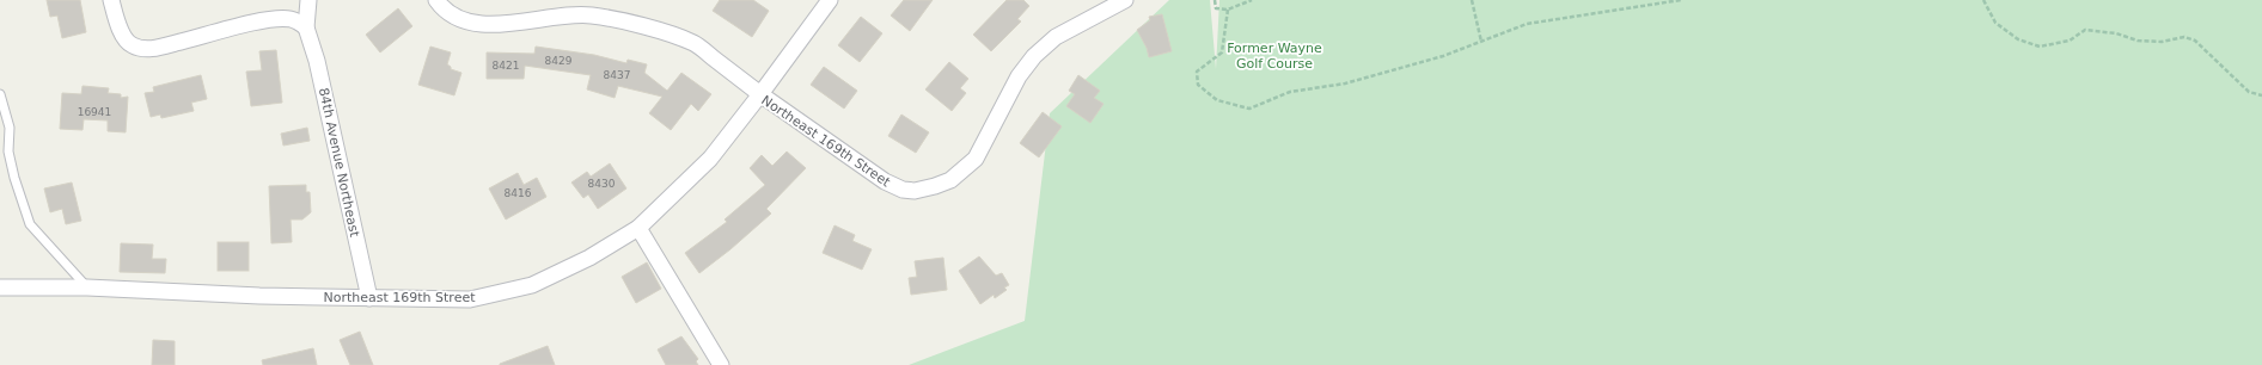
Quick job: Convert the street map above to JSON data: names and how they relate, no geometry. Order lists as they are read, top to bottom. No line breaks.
{"streets":{"street":["Northeast 169th Street","84th Avenue Northeast"]},"crossings":[["Northeast 169th Street","84th Avenue Northeast"]],"parks":["Former Wayne Golf Course"],"house_numbers":["8429","8421","8437","16941","8430","8416"]}
